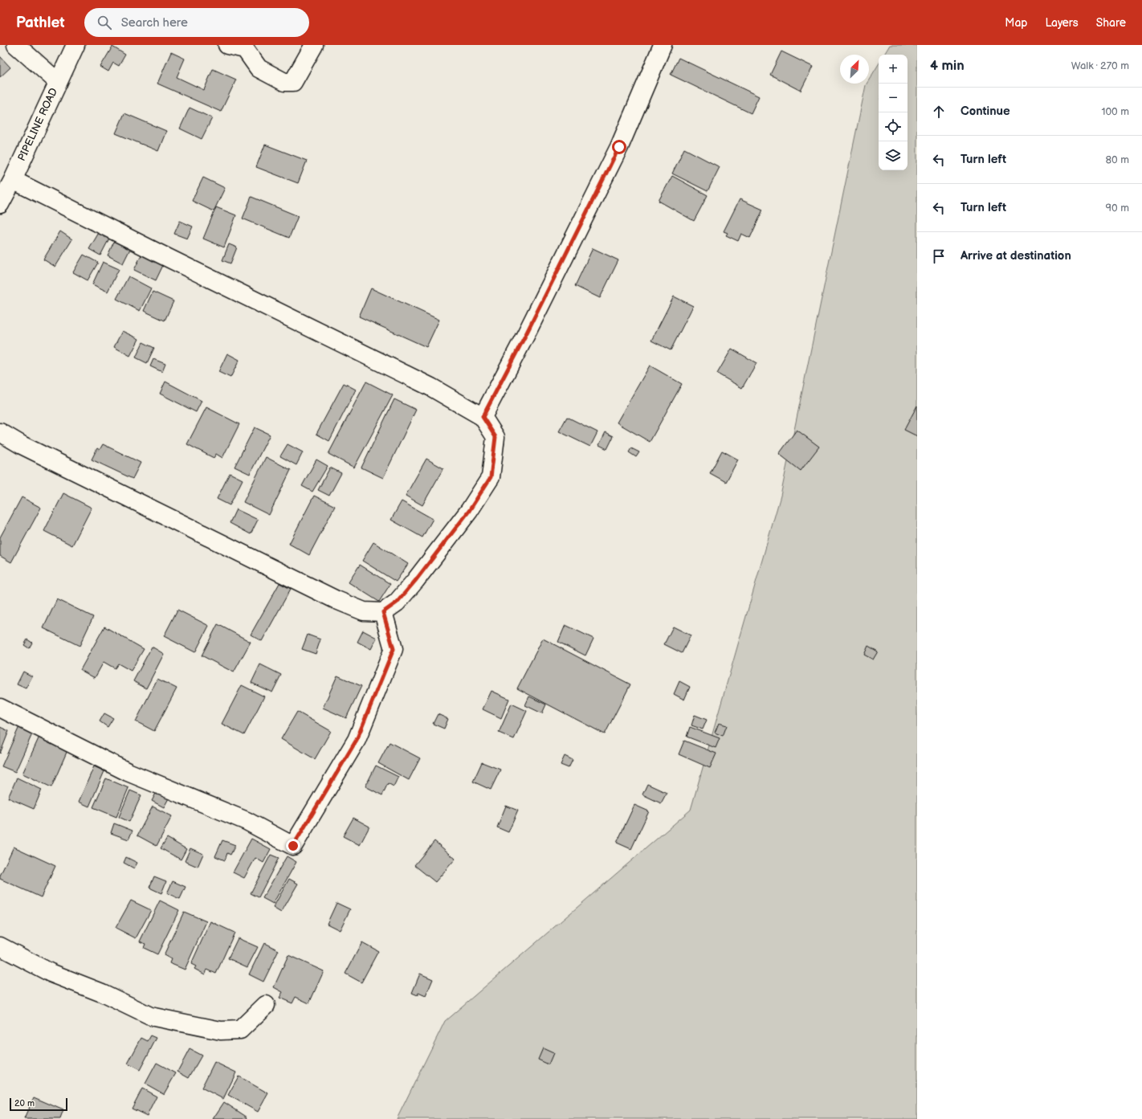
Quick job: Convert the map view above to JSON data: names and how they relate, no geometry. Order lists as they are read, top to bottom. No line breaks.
{"streets":{"street":["PIPELINE ROAD"]},"scale_bar":"20 m","north":"top right","page":{"header":"Pathlet","search":"Search here","nav":["Map","Layers","Share"],"heading":["4 min","Walk · 270 m"],"map_buttons":["+","−"],"list":[["Continue","100 m"],["Turn left","80 m"],["Turn left","90 m"],"Arrive at destination"],"scale":"20 m"}}
